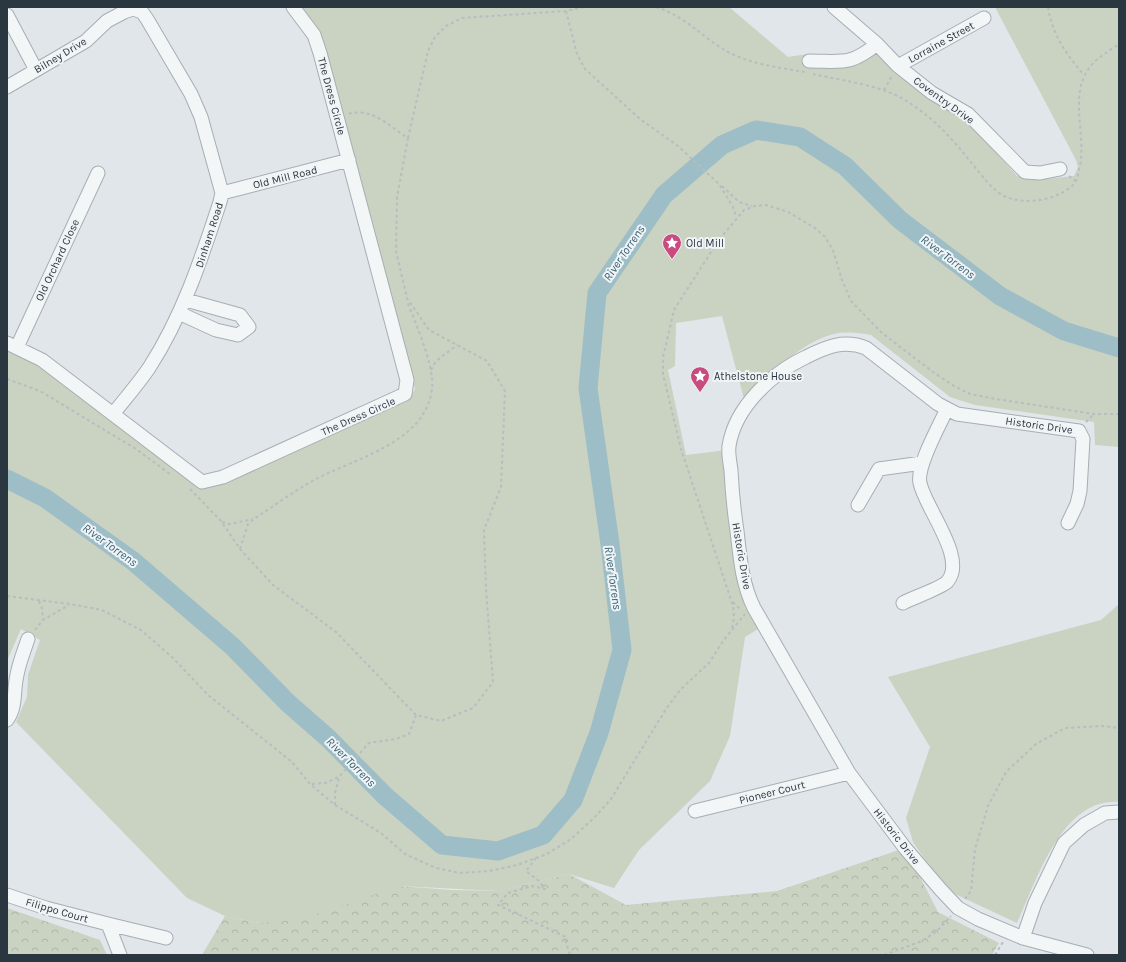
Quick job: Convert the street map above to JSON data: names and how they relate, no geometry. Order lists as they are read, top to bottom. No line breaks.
{"streets":{"street":["Lorraine Street","Bilney Drive","The Dress Circle","Coventry Drive","Old Mill Road","Dinham Road","Old Orchard Close","Historic Drive","Pioneer Court","Filippo Court"]},"crossings":[["Lorraine Street","Coventry Drive"],["Bilney Drive","Dinham Road"],["The Dress Circle","Old Mill Road"],["The Dress Circle","Dinham Road"],["The Dress Circle","Old Orchard Close"],["Old Mill Road","Dinham Road"],["Historic Drive","Pioneer Court"]],"water":["River Torrens"],"places":{"place":["Old Mill","Athelstone House"]}}
